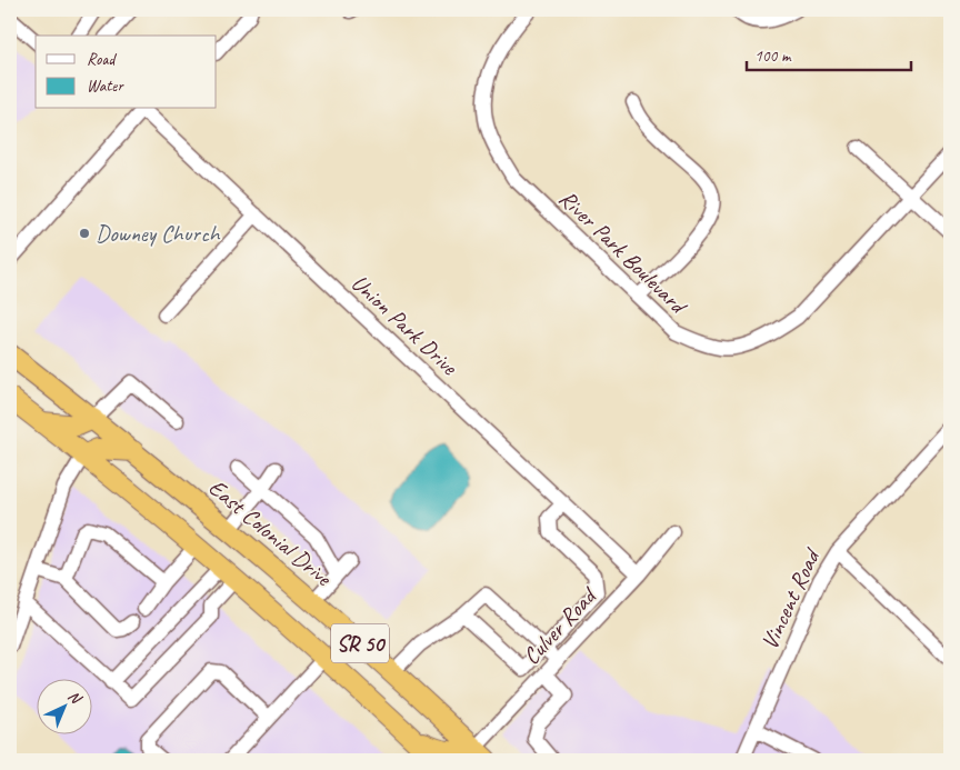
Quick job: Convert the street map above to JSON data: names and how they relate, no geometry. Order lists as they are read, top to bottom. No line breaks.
{"streets":{"highway":["East Colonial Drive","SR 50"],"street":["River Park Boulevard","Union Park Drive","Vincent Road","Culver Road"]},"crossings":[["Union Park Drive","Culver Road"],["East Colonial Drive","Culver Road"]],"places":["Downey Church"],"legend":["Road","Water"],"scale_bar":"100 m","north":"top right"}
